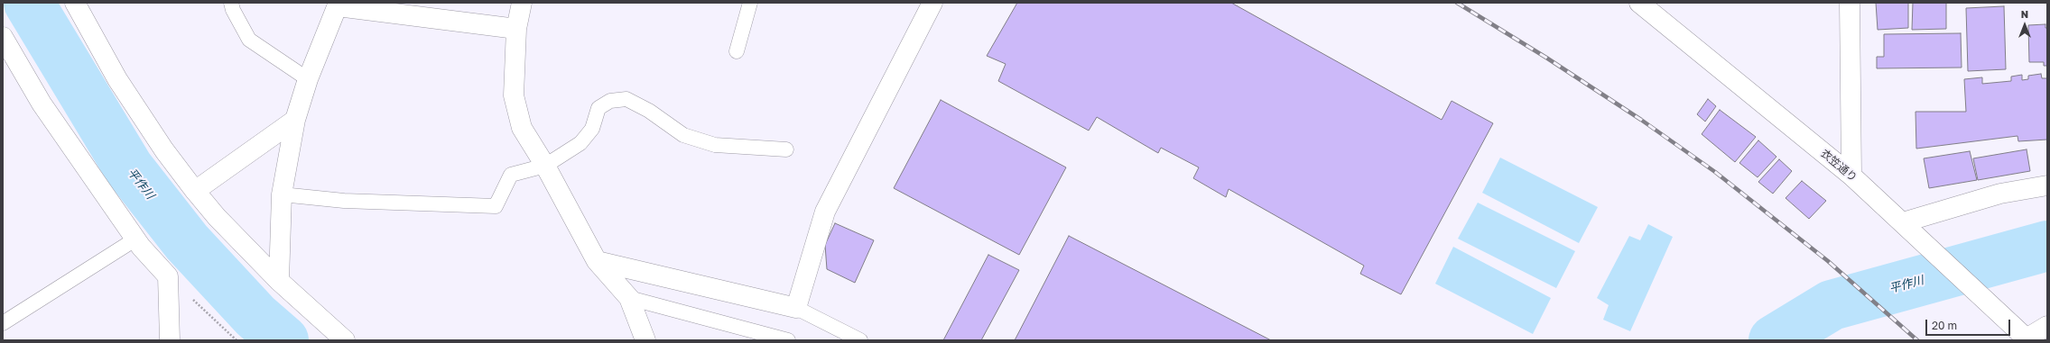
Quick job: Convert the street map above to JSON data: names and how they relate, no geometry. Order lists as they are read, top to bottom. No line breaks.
{"streets":{"street":["衣笠通り"]},"water":["平作川"],"scale_bar":"20 m","north":"top"}
